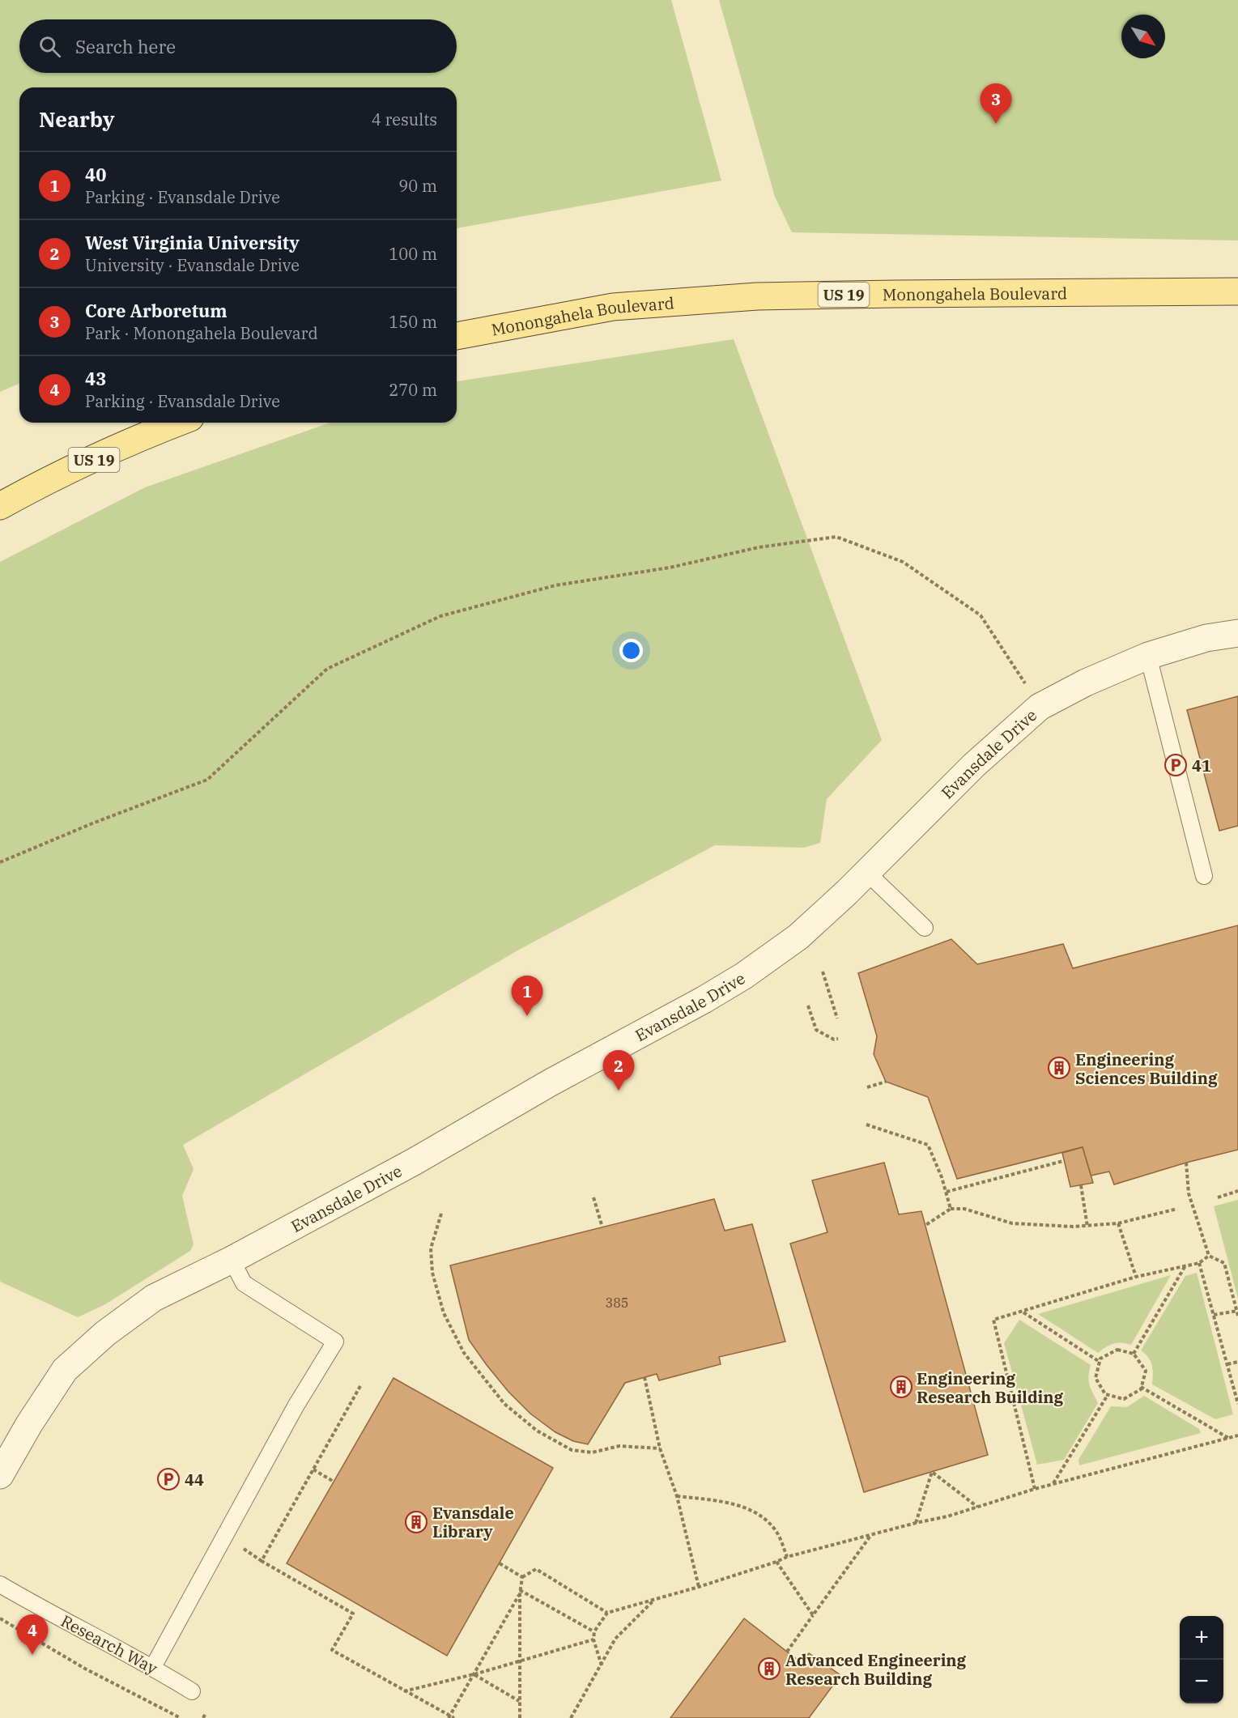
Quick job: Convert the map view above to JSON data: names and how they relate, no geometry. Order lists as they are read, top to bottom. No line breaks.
{"streets":{"main road":["Monongahela Boulevard","US 19"],"street":["Evansdale Drive"],"lane":["Research Way"]},"places":{"parking":["41","44"],"building":["Engineering Sciences Building","Engineering Research Building","Evansdale Library","Advanced Engineering Research Building"]},"house_numbers":["385"],"north":"bottom right","page":{"search":"Search here","pins":["3","1","2","4"],"heading":["Nearby","4 results"],"list":[{"mark":"1","name":"40","note":"Parking · Evansdale Drive","value":"90 m"},{"mark":"2","name":"West Virginia University","note":"University · Evansdale Drive","value":"100 m"},{"mark":"3","name":"Core Arboretum","note":"Park · Monongahela Boulevard","value":"150 m"},{"mark":"4","name":"43","note":"Parking · Evansdale Drive","value":"270 m"}],"map_buttons":["+","−"]}}
